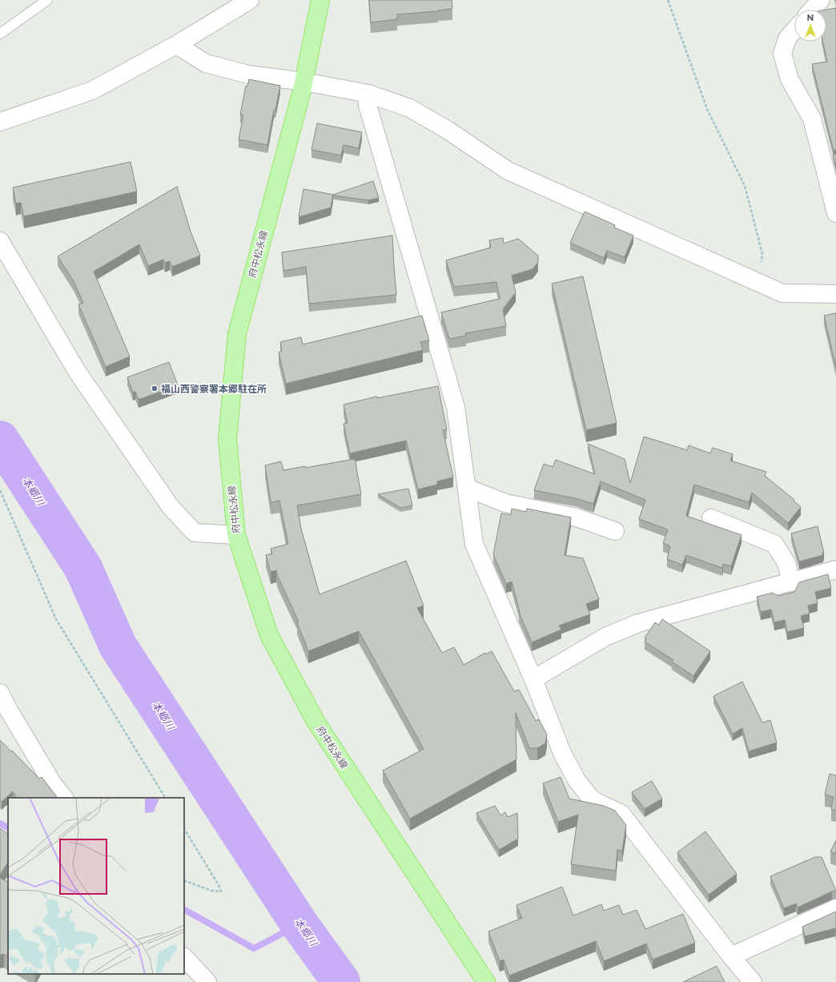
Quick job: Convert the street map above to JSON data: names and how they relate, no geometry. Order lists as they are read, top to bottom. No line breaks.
{"streets":{"main road":["府中松永線"]},"water":["本郷川"],"places":["福山西警察署本郷駐在所"],"north":"top"}
